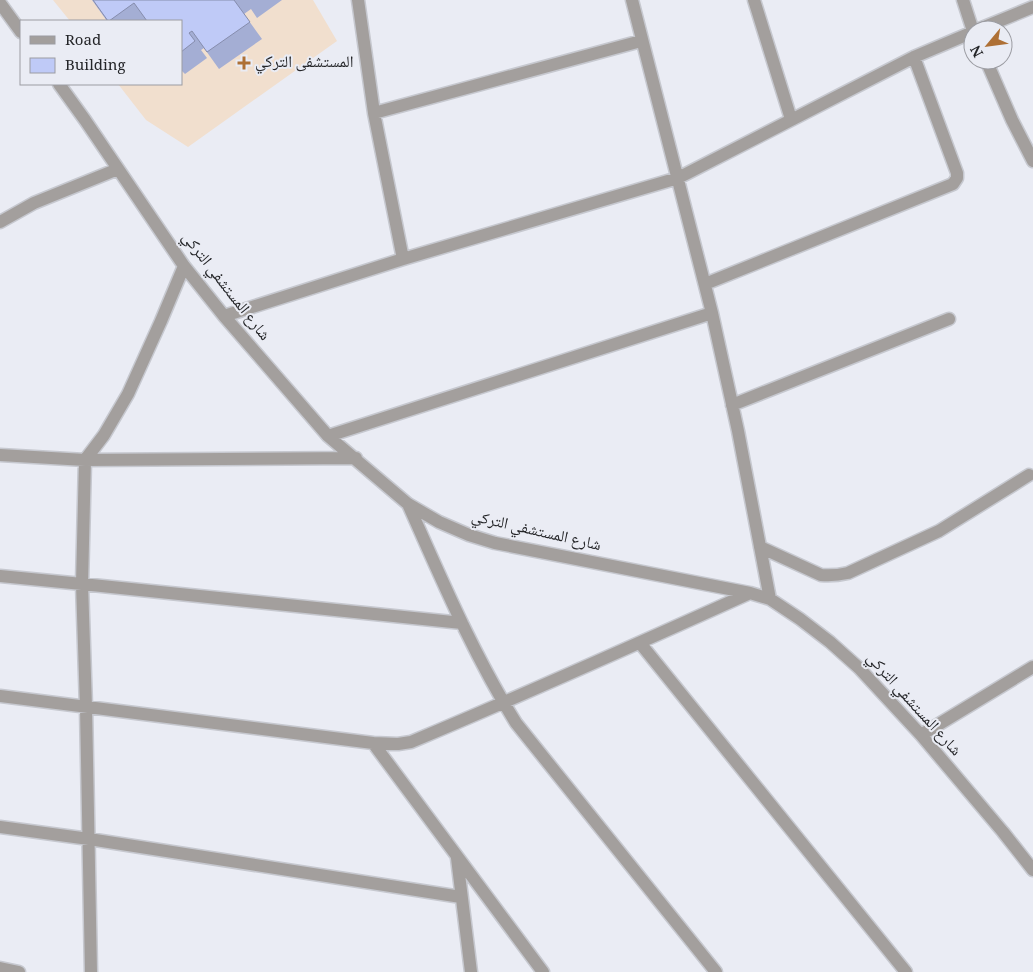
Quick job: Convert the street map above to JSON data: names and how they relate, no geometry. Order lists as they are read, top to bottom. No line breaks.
{"streets":{"street":["شارع المستشفي التركي"]},"places":{"health":["المستشفى التركي"]},"legend":["Road","Building"],"north":"bottom left"}
